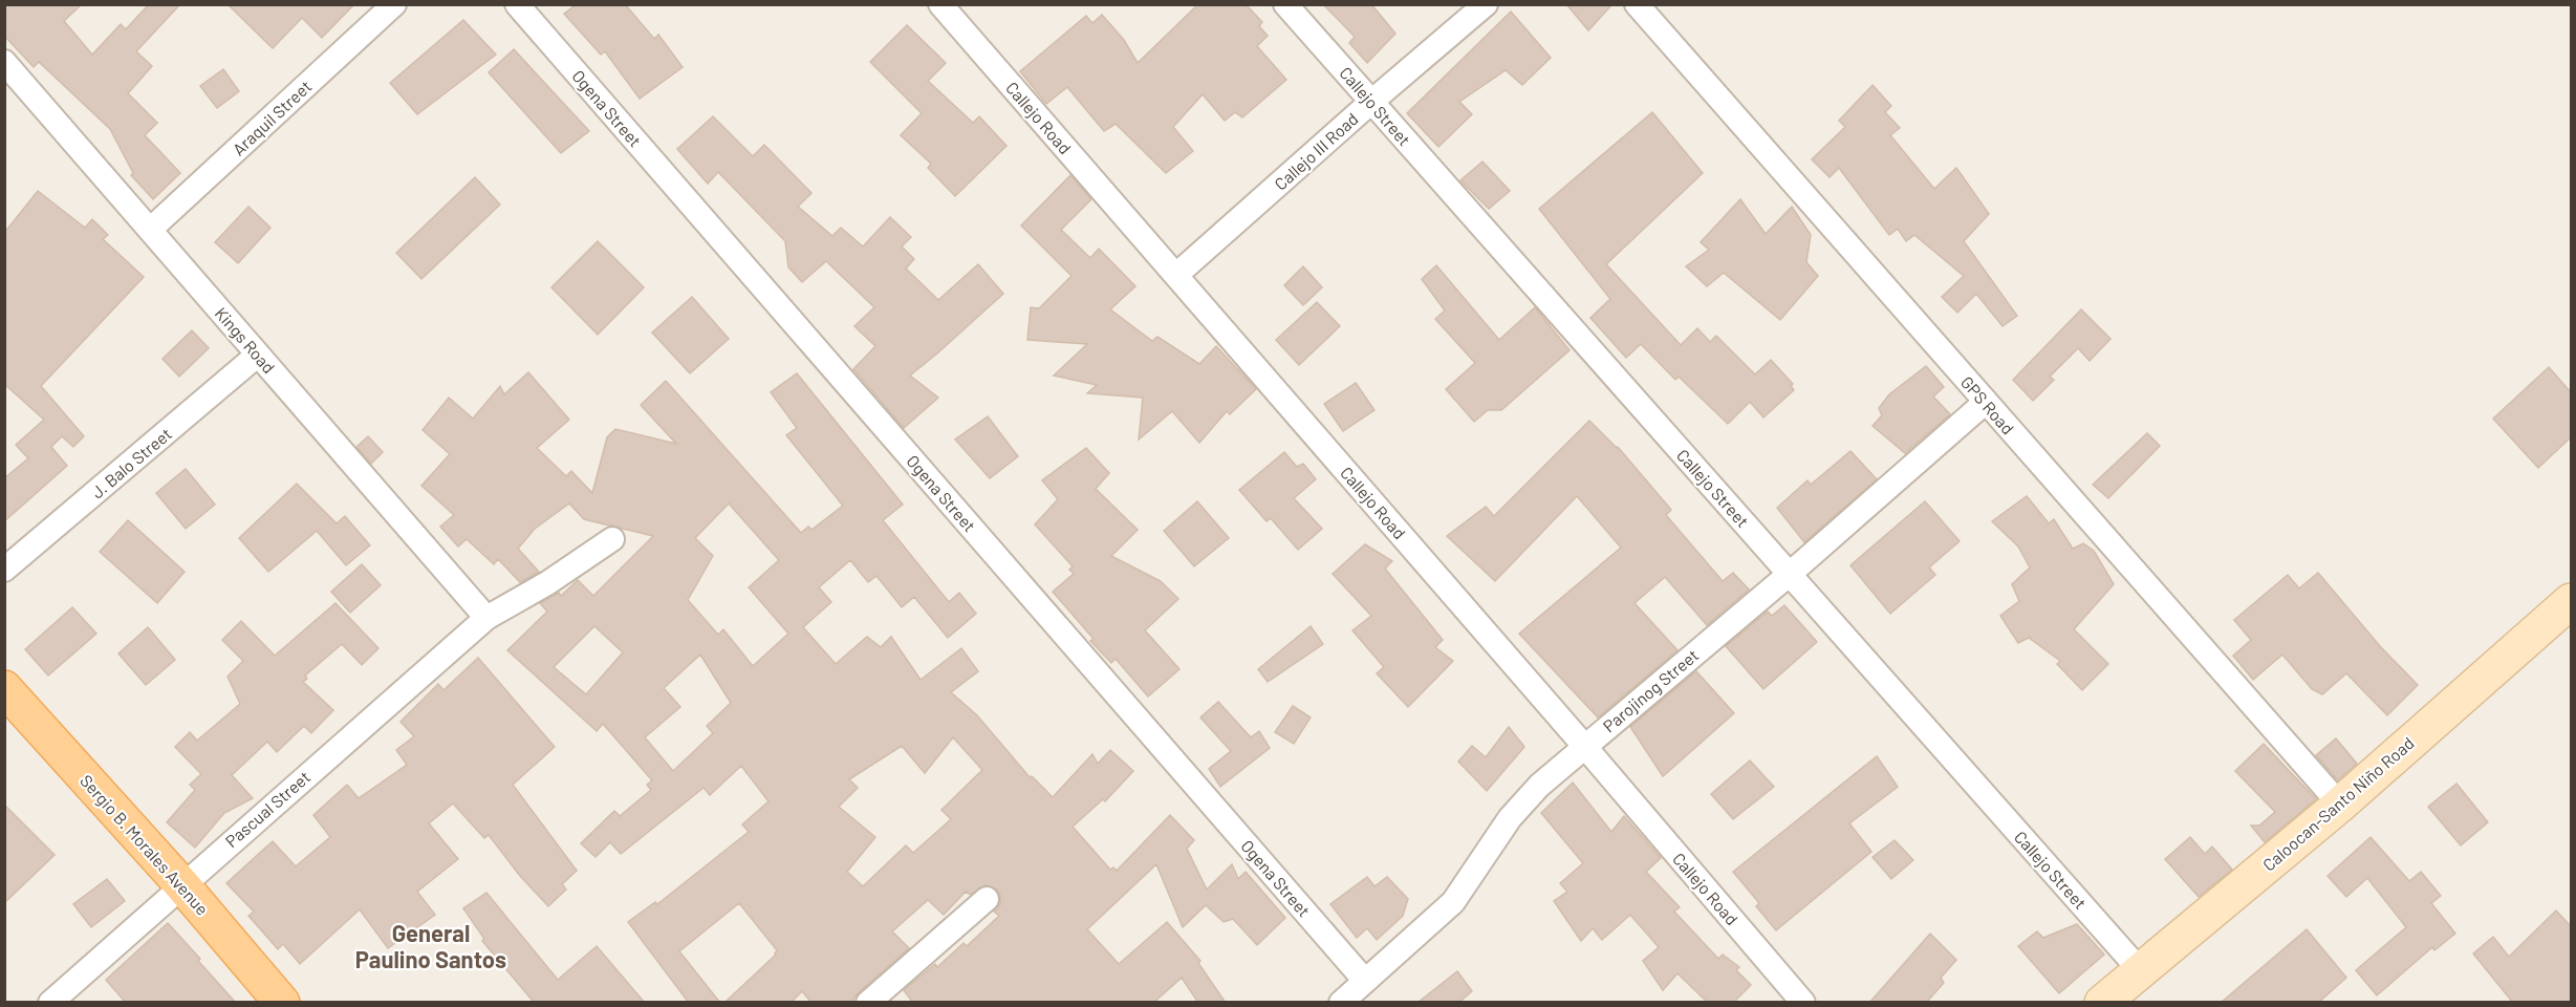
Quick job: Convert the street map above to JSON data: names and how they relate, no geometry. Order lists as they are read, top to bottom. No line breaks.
{"streets":{"main road":["Sergio B. Morales Avenue"],"street":["Callejo Street","Ogena Street","Araquil Street","Callejo Road","Callejo III Road","Kings Road","GPS Road","J. Balo Street","Parojinog Street","Caloocan-Santo Niño Road","Pascual Street"]},"crossings":[["Callejo Street","Callejo III Road"],["Callejo Street","Parojinog Street"],["Callejo Street","Caloocan-Santo Niño Road"],["Ogena Street","Parojinog Street"],["Araquil Street","Kings Road"],["Callejo Road","Callejo III Road"],["Callejo Road","Parojinog Street"],["Kings Road","J. Balo Street"],["Kings Road","Pascual Street"],["GPS Road","Parojinog Street"],["GPS Road","Caloocan-Santo Niño Road"],["Pascual Street","Sergio B. Morales Avenue"]],"districts":["General Paulino Santos"]}
